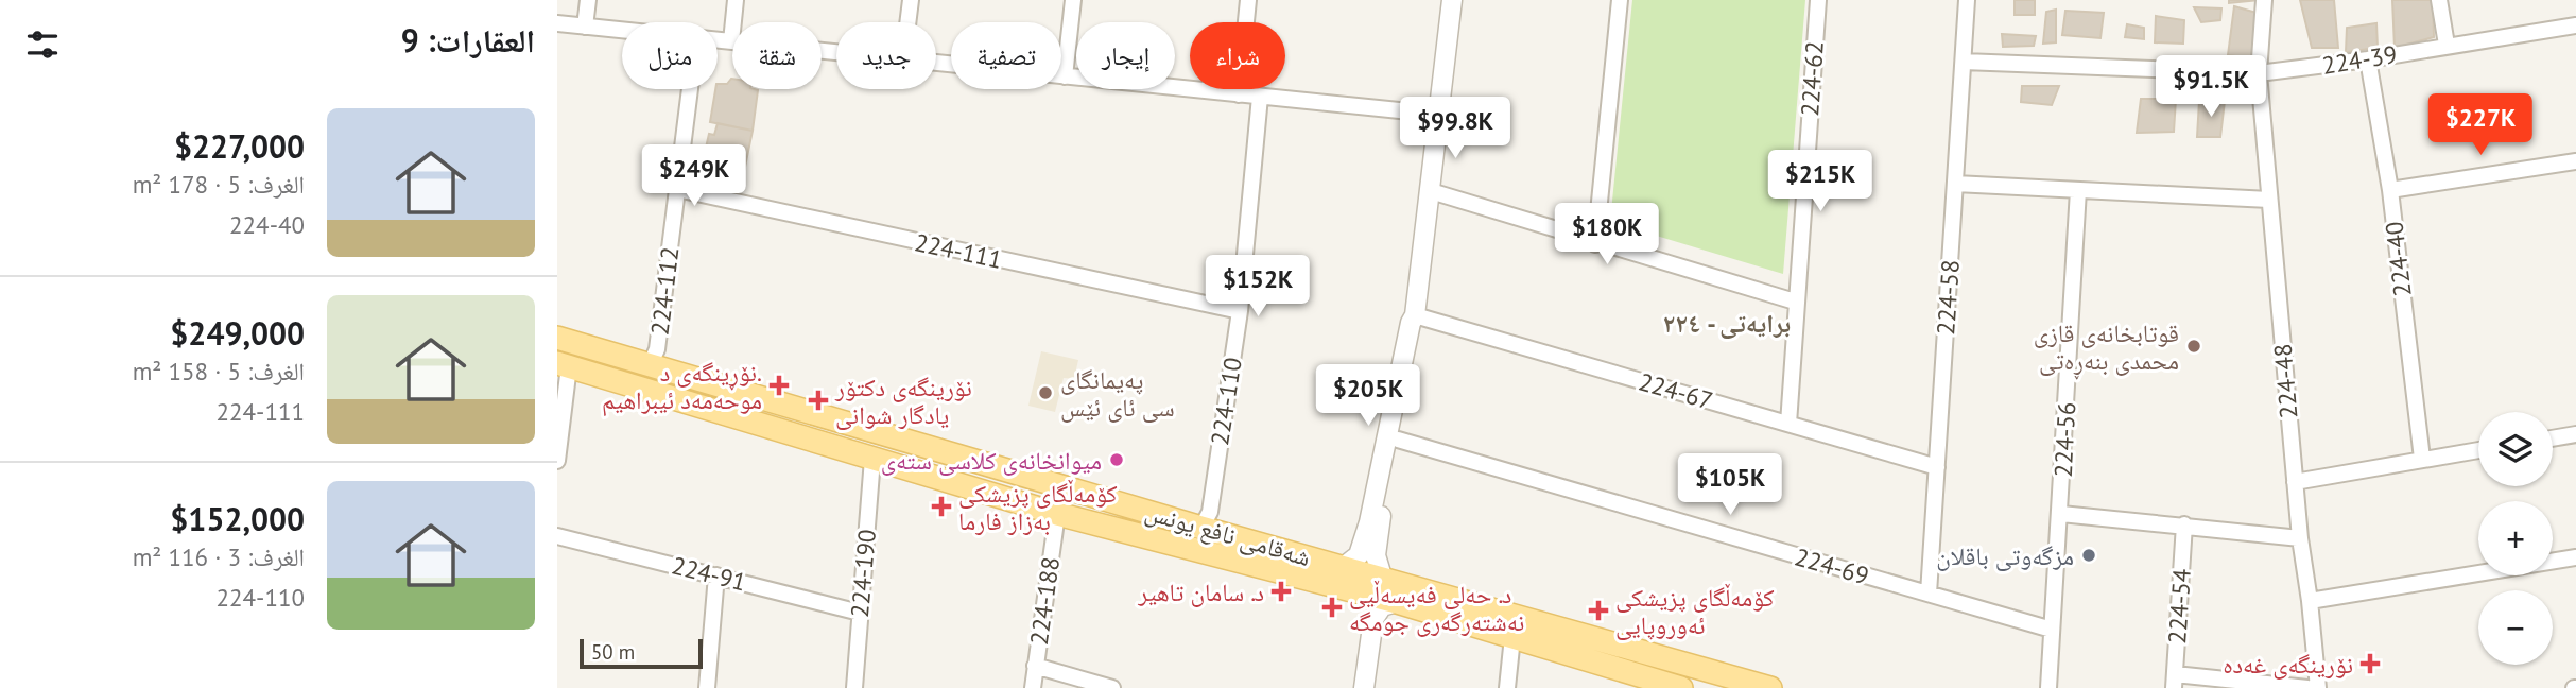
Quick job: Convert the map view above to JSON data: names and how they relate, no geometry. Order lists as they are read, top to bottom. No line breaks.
{"streets":{"main road":["شەقامی نافع یونس"],"street":["224-39","224-62","224-111","224-40","224-112","224-58","224-48","224-67","224-110","224-56","224-69","224-91","224-190","224-188","224-54"]},"crossings":[["224-39","224-40"],["224-39","224-58"],["224-39","224-48"],["224-62","224-67"],["224-111","224-112"],["224-111","224-110"],["224-112","شەقامی نافع یونس"],["224-58","224-67"],["224-58","224-69"],["224-110","شەقامی نافع یونس"],["224-56","224-69"],["شەقامی نافع یونس","224-190"],["شەقامی نافع یونس","224-188"],["224-91","224-190"]],"districts":["برایەتی - ٢٢٤"],"places":{"other":["قوتابخانەی قازی محمدی بنەڕەتی","پەیمانگای سی ئای ئێس","میوانخانەی کلاسی ستەی","مزگه‌وتی باقلان"],"health":["نۆڕینگەی د. موحەمەد ئیبراهیم","نۆرینگەی دکتۆر یادگار شوانی","کۆمەڵگای پزیشکی بەزاز فارما","د. سامان تاهیر","د. حەلی فەیسەڵیی نەشتەرگەری جومگە","کۆمەڵگای پزیشکی ئەوروپایی","نۆرینگەی غەدە"]},"scale_bar":"50 m","page":{"heading":"العقارات: 9","chip":["شراء","إيجار","تصفية","جديد","شقة","منزل"],"price":["$91.5K","$227K","$99.8K","$249K","$215K","$180K","$152K","$205K","$105K"],"list":[{"name":"$227,000","note":"الغرف: 5 · 178 m² · 224-40"},{"name":"$249,000","note":"الغرف: 5 · 158 m² · 224-111"},{"name":"$152,000","note":"الغرف: 3 · 116 m² · 224-110"}],"map_buttons":["+","−"],"scale":"50 m"}}
